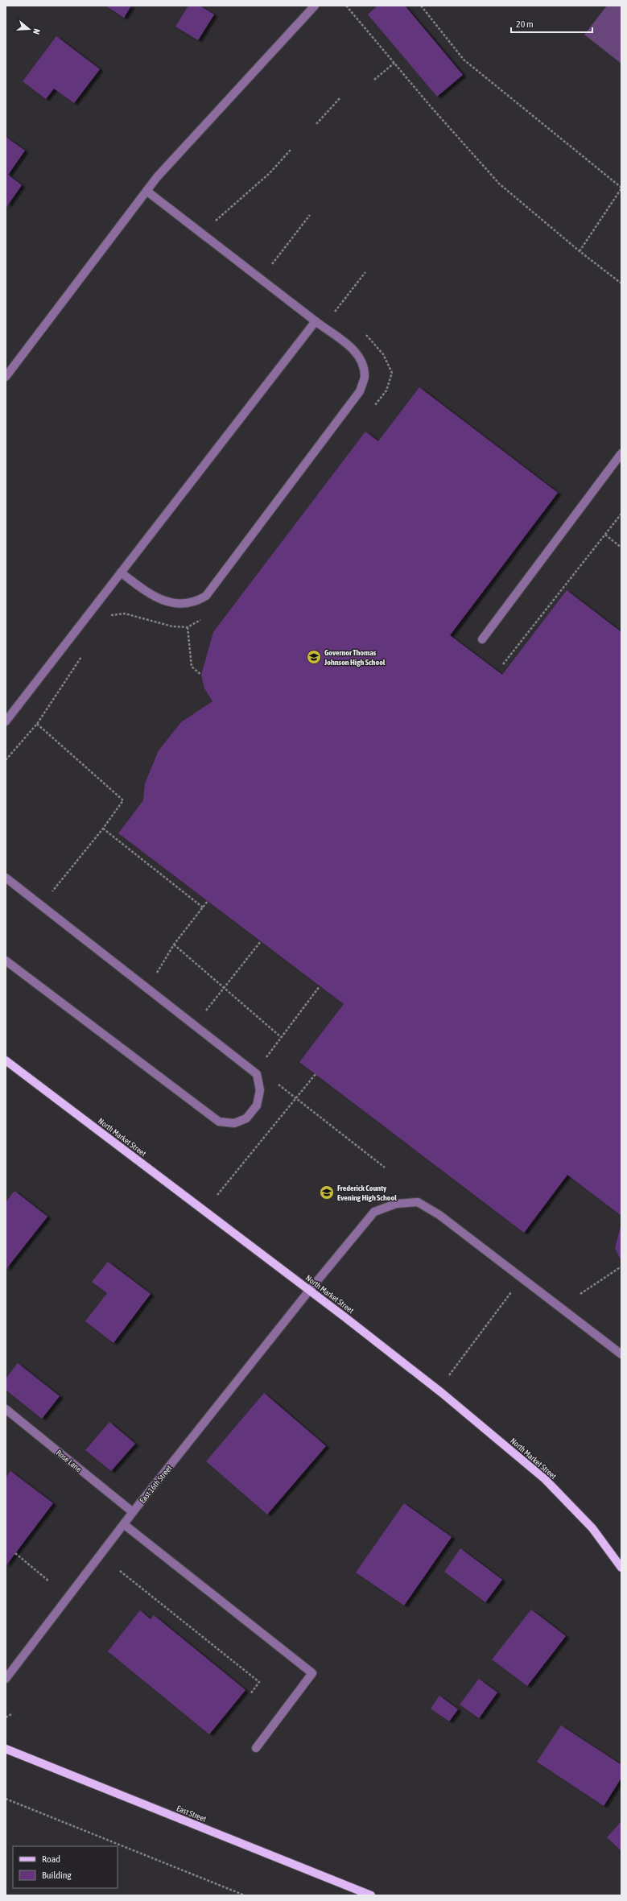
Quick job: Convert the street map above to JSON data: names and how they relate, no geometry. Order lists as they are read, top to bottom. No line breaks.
{"streets":{"main road":["North Market Street","East Street"],"street":["Rose Lane","East 16th Street"]},"crossings":[["North Market Street","East 16th Street"],["Rose Lane","East 16th Street"]],"places":{"school or university":["Governor Thomas Johnson High School","Frederick County Evening High School"]},"legend":["Road","Building"],"scale_bar":"20 m","north":"right"}
